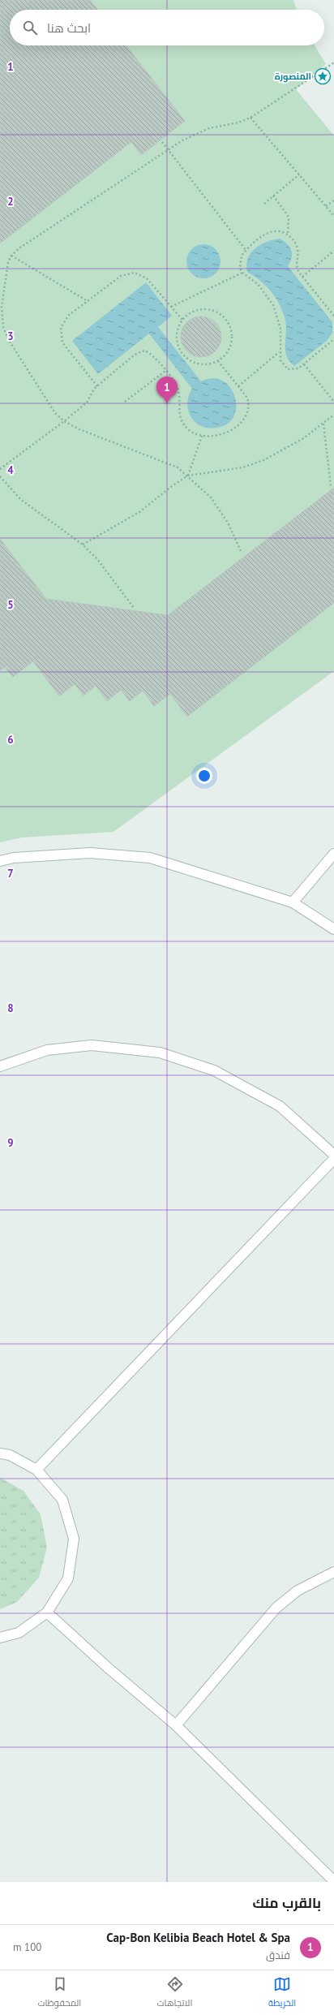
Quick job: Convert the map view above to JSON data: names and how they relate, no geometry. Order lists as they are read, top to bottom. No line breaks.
{"places":{"place":["المنصورة"]},"page":{"search":"ابحث هنا","pins":"1","heading":"بالقرب منك","list":[{"mark":"1","name":"Cap-Bon Kelibia Beach Hotel & Spa","note":"فندق","value":"100 m"}],"nav":["الخريطة","الاتجاهات","المحفوظات"]},"grid":{"rows":["1","2","3","4","5","6","7","8","9"]}}
